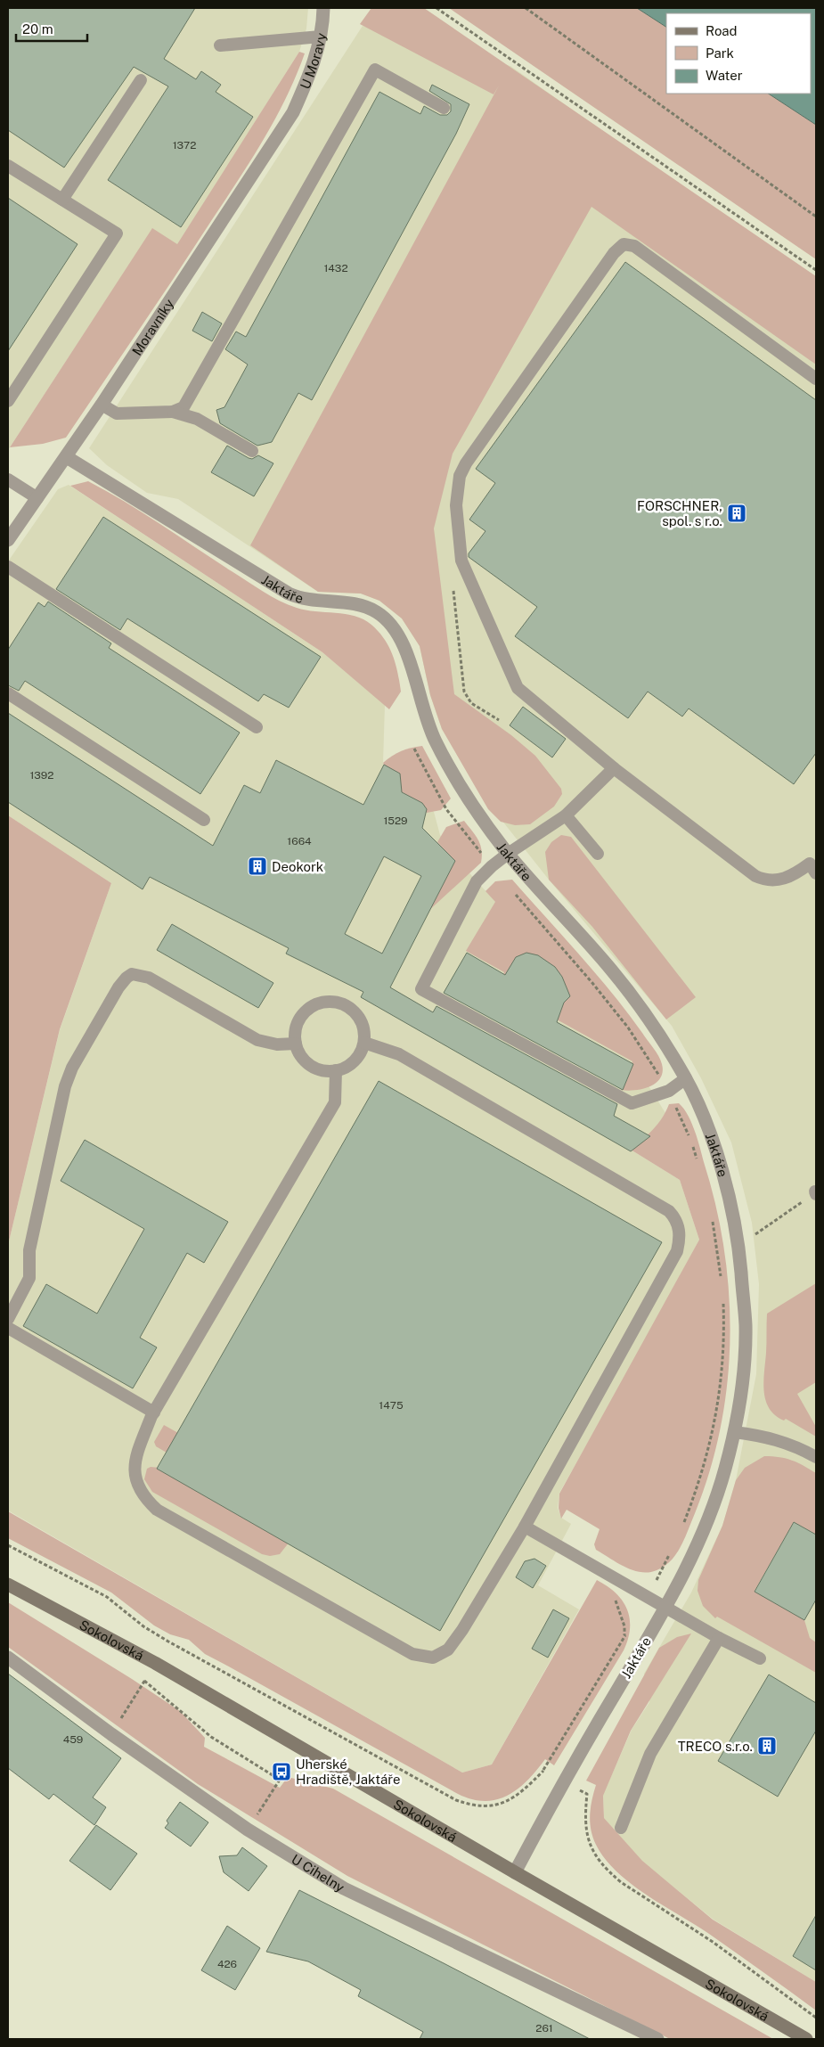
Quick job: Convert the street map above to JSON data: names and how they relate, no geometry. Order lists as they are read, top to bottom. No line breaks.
{"streets":{"main road":["Sokolovská"],"street":["U Moravy","Moravníky","Jaktáře","U Cihelny"]},"crossings":[["U Moravy","Moravníky"],["Moravníky","Jaktáře"],["Jaktáře","Sokolovská"]],"places":{"building":["FORSCHNER, spol. s r.o.","Deokork","TRECO s.r.o."],"bus stop":["Uherské Hradiště, Jaktáře"]},"house_numbers":["1372","1432","1392","1529","1664","1475","459","426","261"],"legend":["Road","Park","Water"],"scale_bar":"20 m"}
